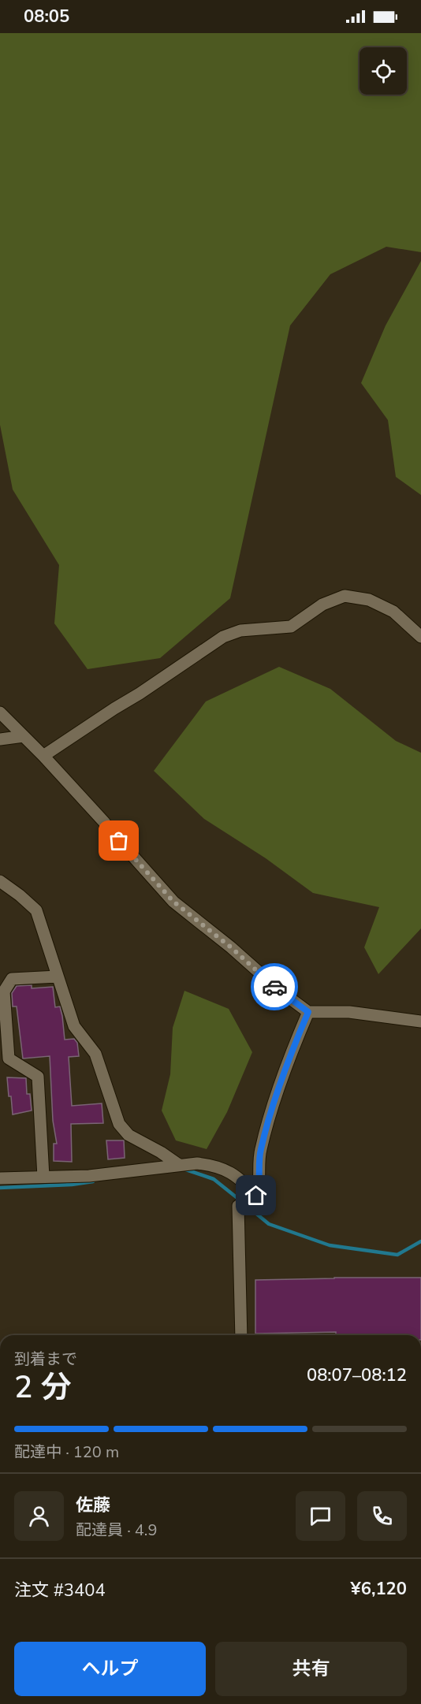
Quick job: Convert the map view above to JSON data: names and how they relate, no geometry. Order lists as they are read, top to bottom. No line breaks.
{"page":{"status":"08:05","heading":["2 分","到着まで","08:07–08:12"],"panel":["佐藤","配達員 · 4.9","注文 #3404","¥6,120"],"bar":"配達中 · 120 m","buttons":["ヘルプ","共有"]}}
